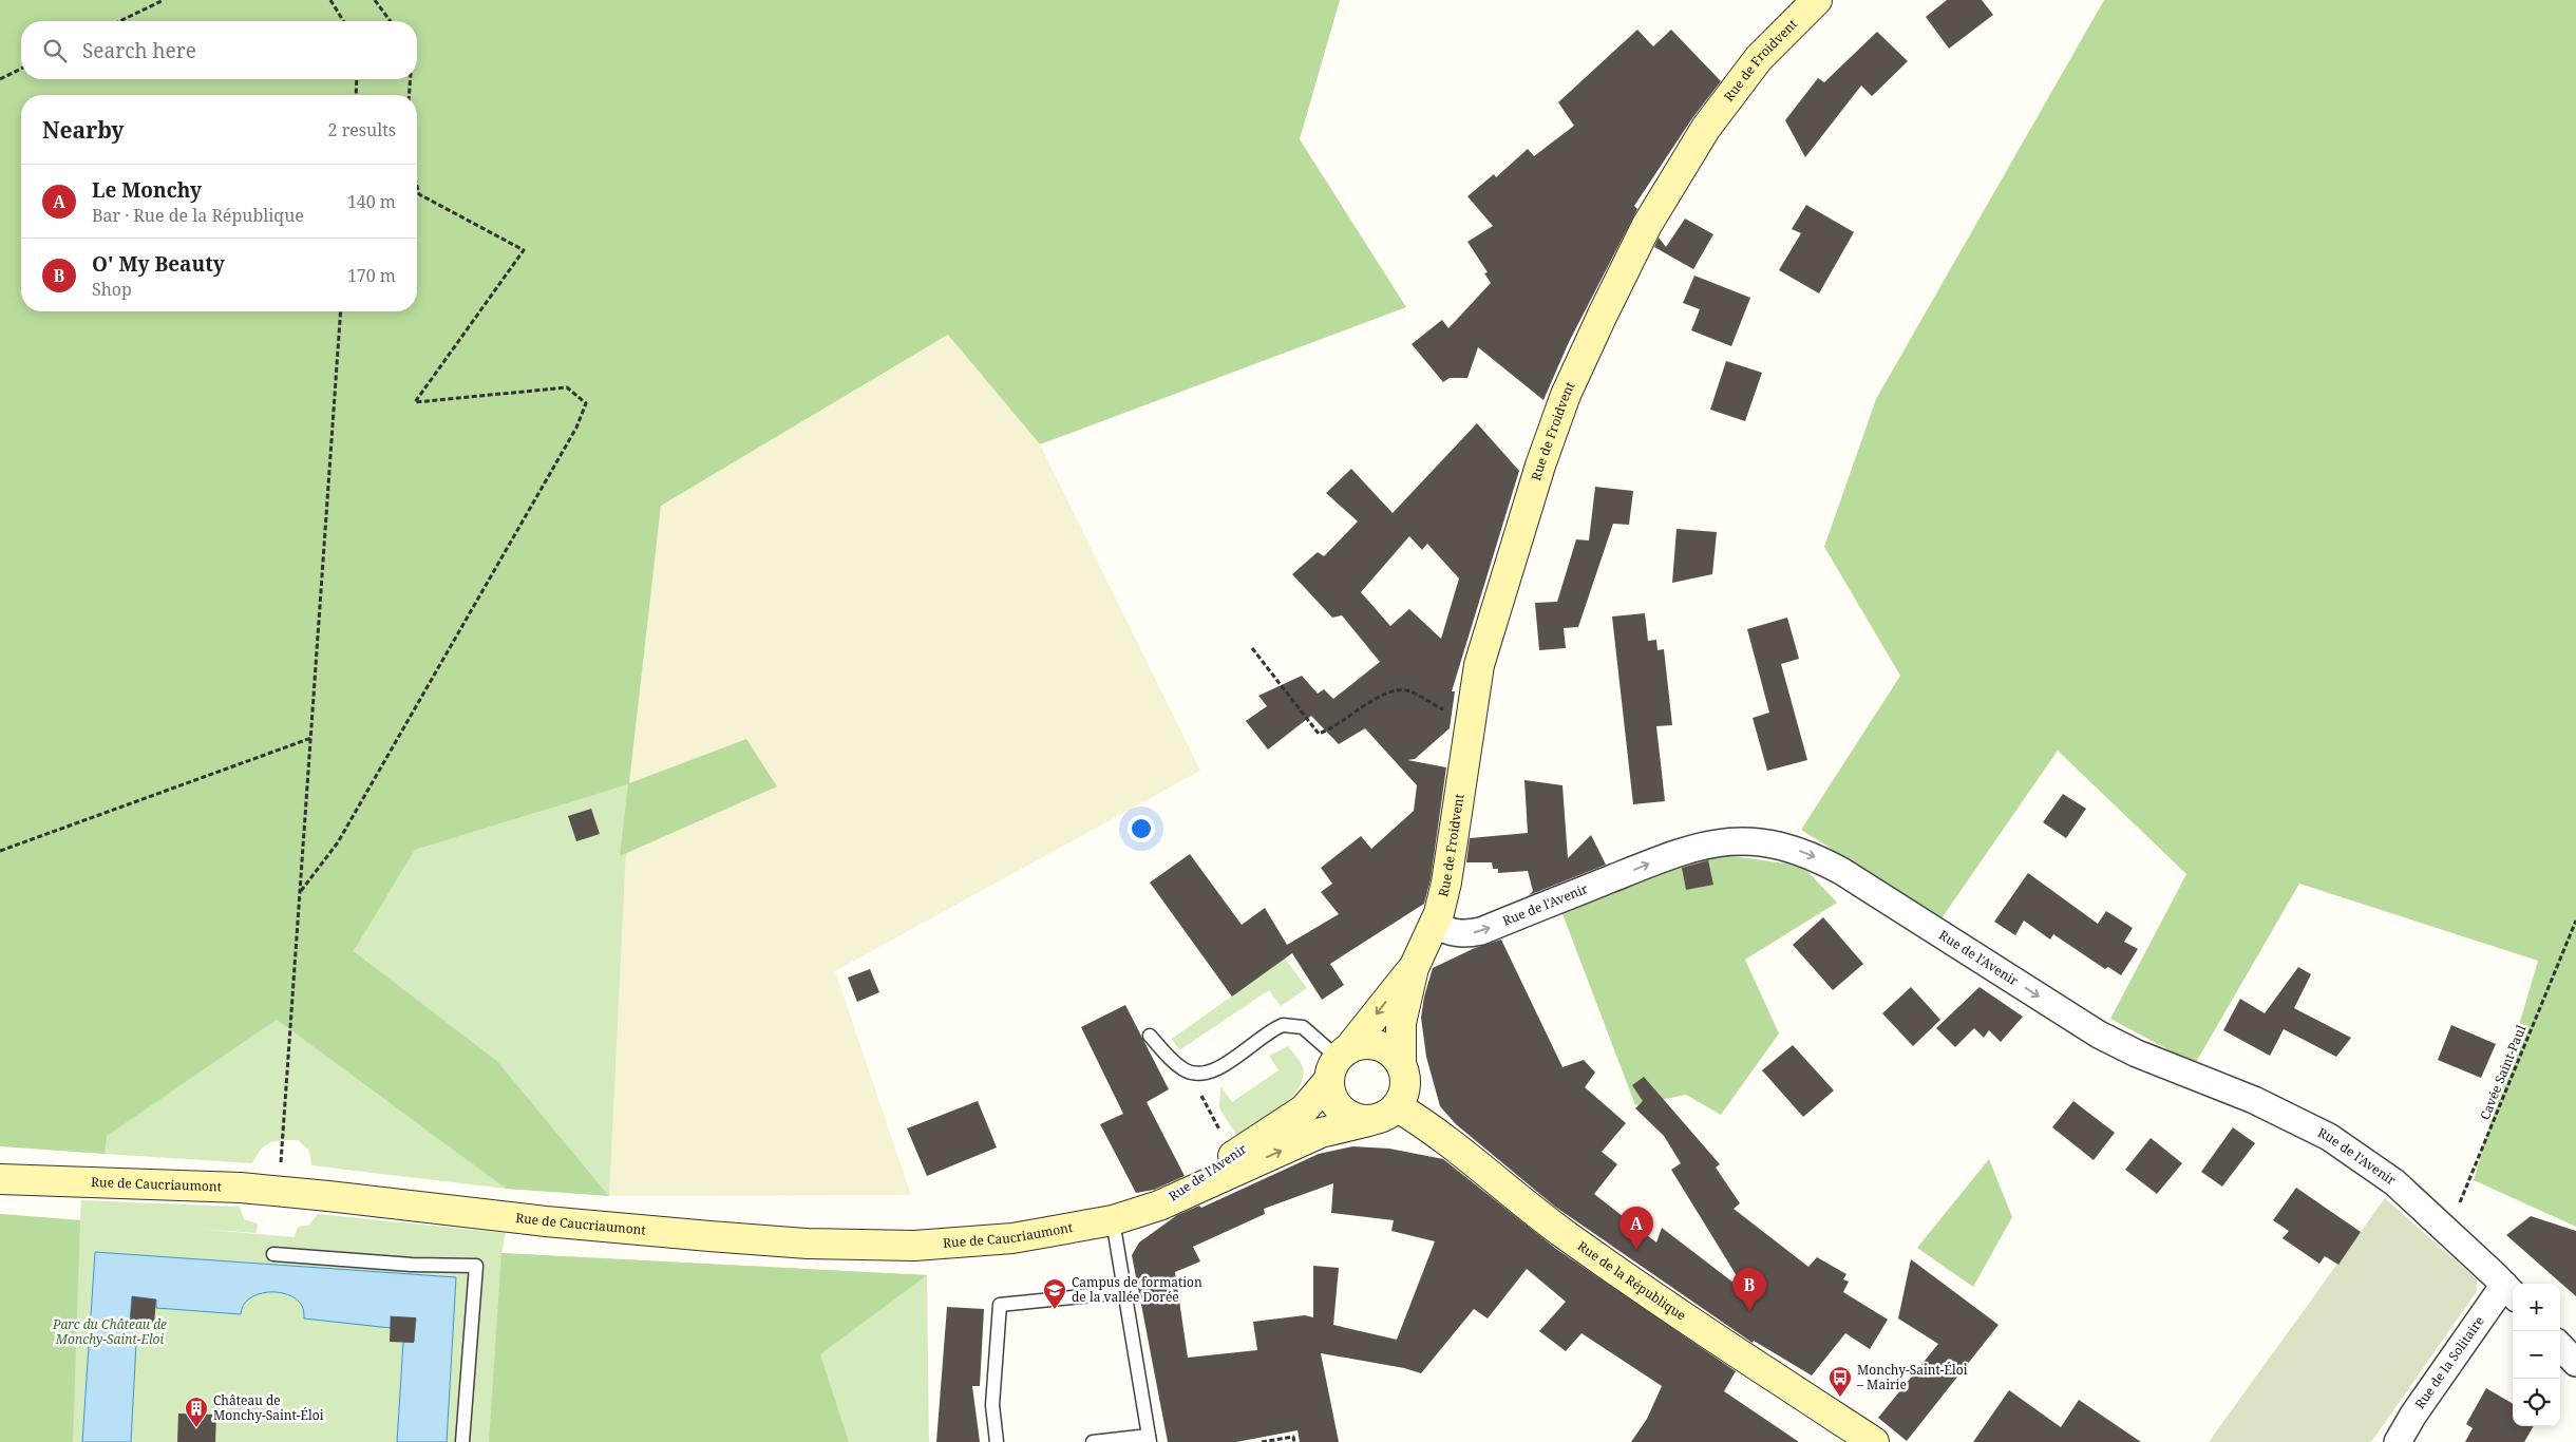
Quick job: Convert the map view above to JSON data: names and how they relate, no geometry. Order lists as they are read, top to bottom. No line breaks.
{"streets":{"street":["Rue de Froidvent","Rue de l'Avenir","Rue de Caucriaumont","Rue de la République","Rue de la Solitaire"],"path":["Cavée Saint-Paul"]},"crossings":[["Rue de Froidvent","Rue de l'Avenir"],["Rue de l'Avenir","Cavée Saint-Paul"],["Rue de l'Avenir","Rue de Caucriaumont"],["Rue de l'Avenir","Rue de la République"],["Rue de l'Avenir","Rue de la Solitaire"]],"one_way":["Rue de l'Avenir"],"parks":["Parc du Château de Monchy-Saint-Eloi"],"places":{"school or university":["Campus de formation de la vallée Dorée"],"bus stop":["Monchy-Saint-Éloi – Mairie"],"building":["Château de Monchy-Saint-Éloi"]},"page":{"search":"Search here","heading":["Nearby","2 results"],"list":[{"mark":"A","name":"Le Monchy","note":"Bar · Rue de la République","value":"140 m"},{"mark":"B","name":"O' My Beauty","note":"Shop","value":"170 m"}],"pins":["A","B"],"map_buttons":["+","−"]}}
